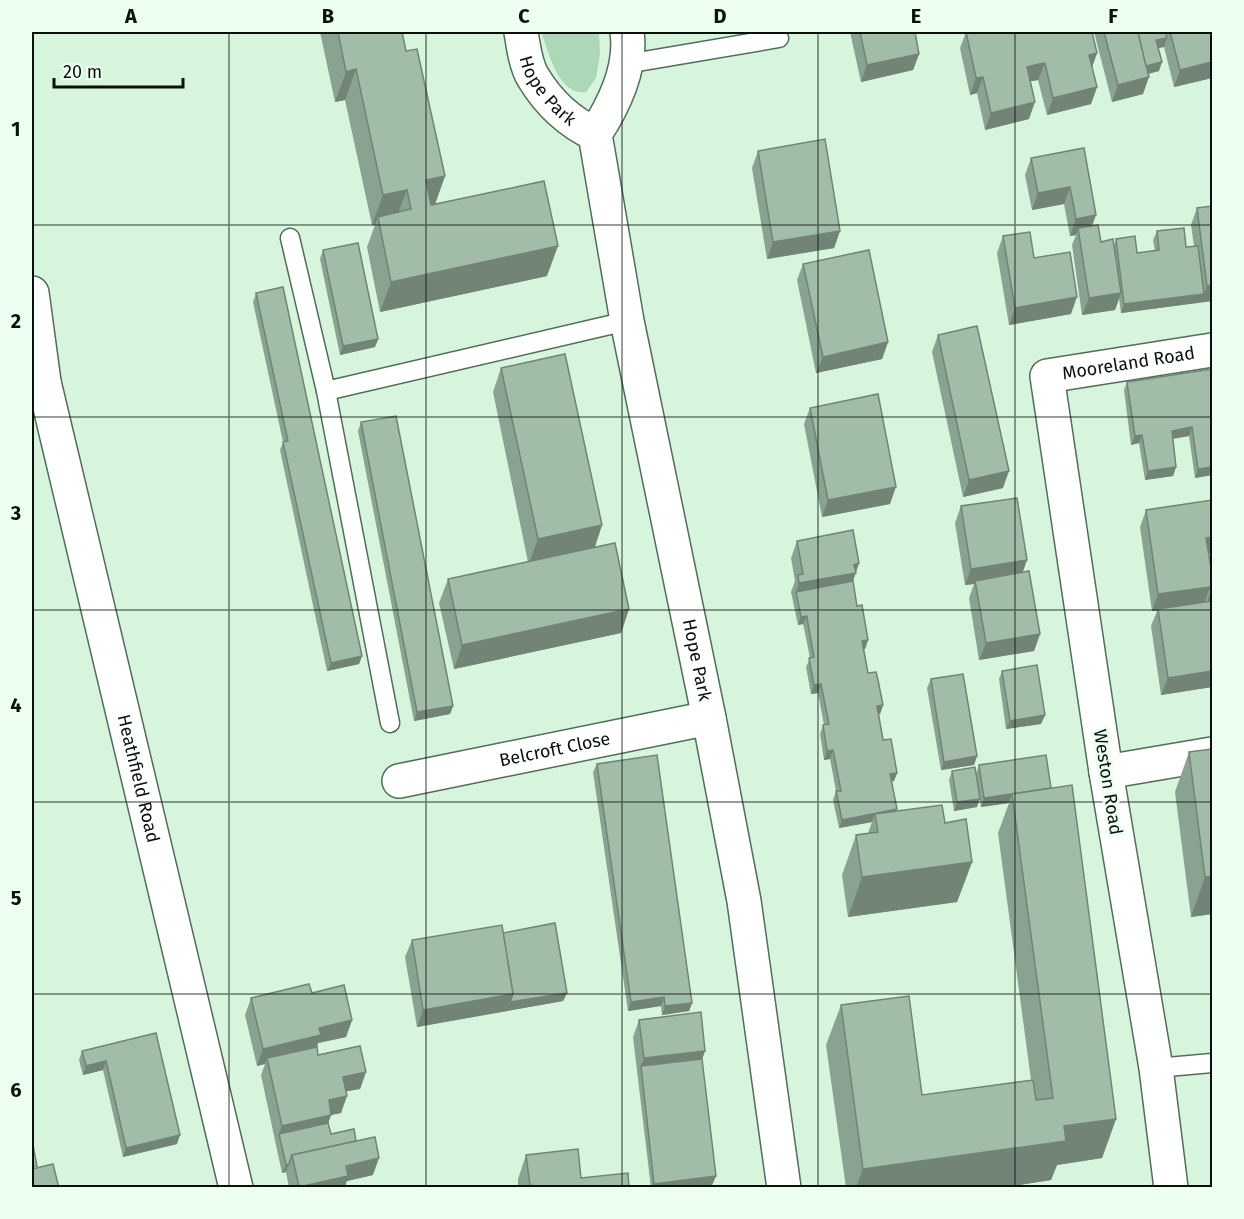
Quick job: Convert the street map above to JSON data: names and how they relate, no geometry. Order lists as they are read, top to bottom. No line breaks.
{"streets":{"street":["Hope Park","Mooreland Road","Belcroft Close","Heathfield Road","Weston Road"]},"crossings":[["Hope Park","Belcroft Close"],["Mooreland Road","Weston Road"]],"scale_bar":"20 m","grid":{"columns":["A","B","C","D","E","F"],"rows":["1","2","3","4","5","6"]}}
